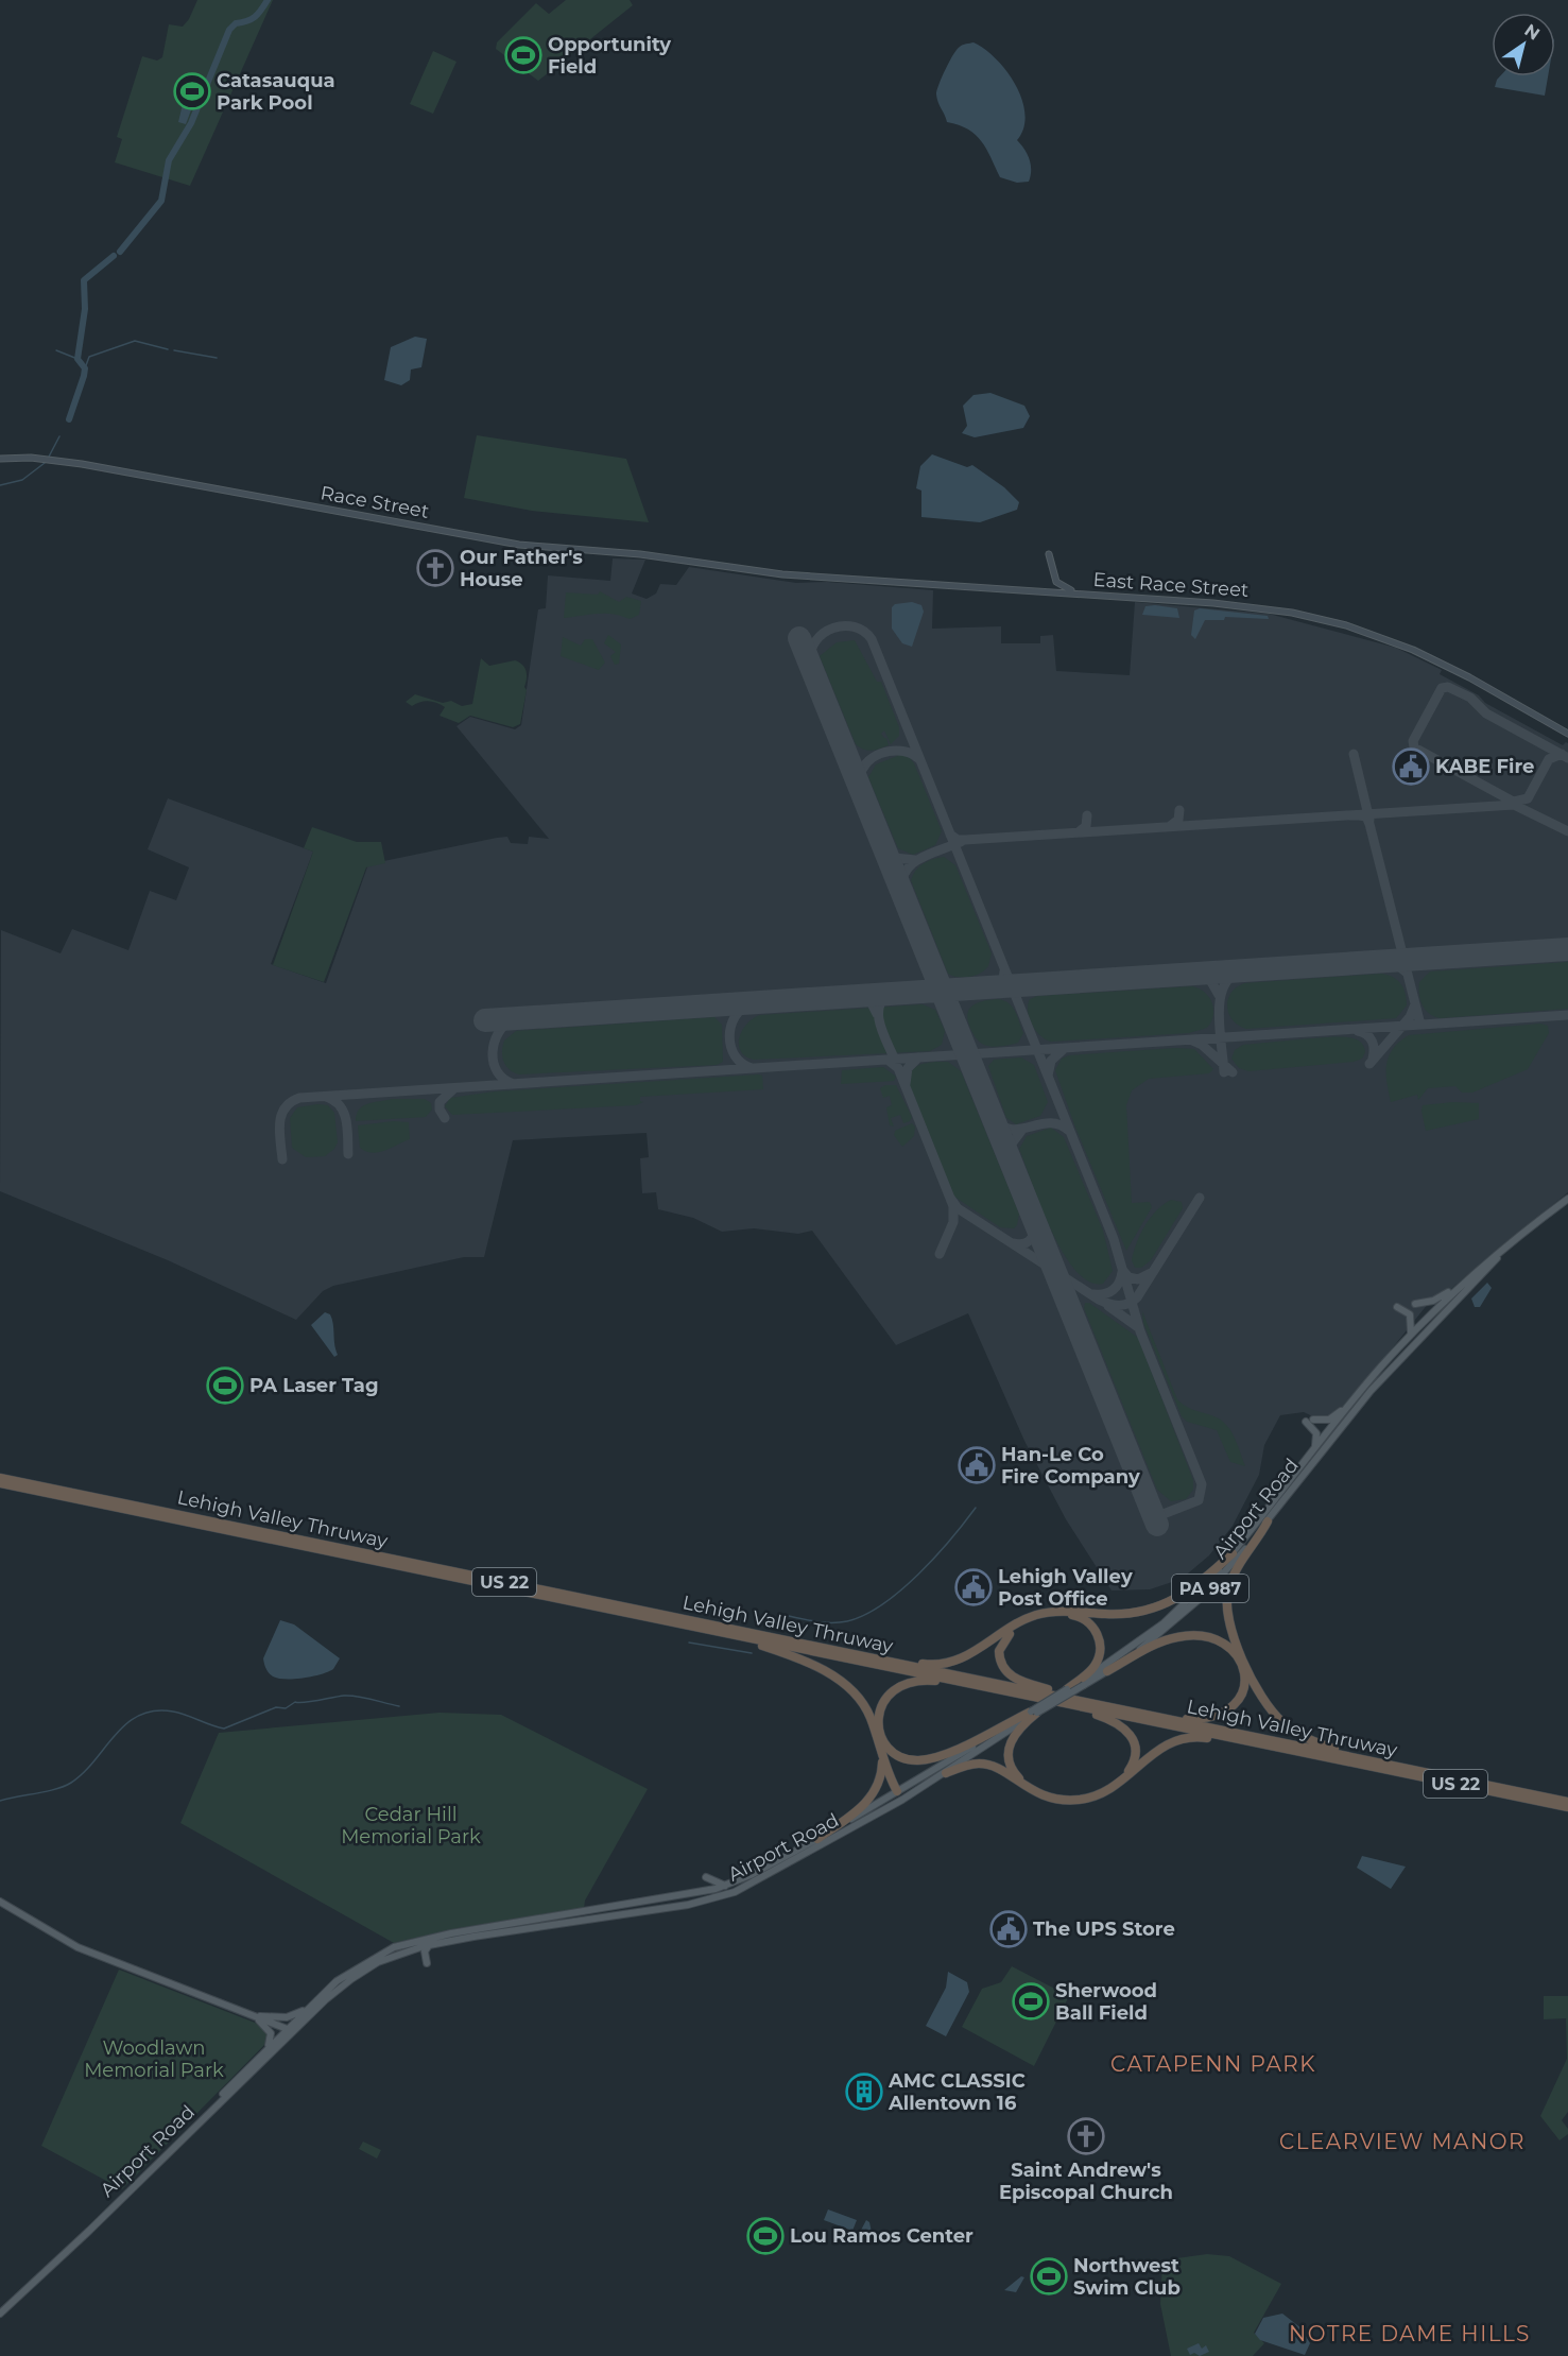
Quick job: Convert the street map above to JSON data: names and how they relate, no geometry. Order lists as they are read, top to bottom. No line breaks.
{"streets":{"highway":["Lehigh Valley Thruway","US 22"],"main road":["Race Street","East Race Street","Airport Road","PA 987"]},"crossings":[["Race Street","East Race Street"]],"districts":["CATAPENN PARK","CLEARVIEW MANOR","NOTRE DAME HILLS"],"parks":["Cedar Hill Memorial Park","Woodlawn Memorial Park"],"places":{"sports":["Opportunity Field","Catasauqua Park Pool","PA Laser Tag","Sherwood Ball Field","Lou Ramos Center","Northwest Swim Club"],"church":["Our Father's House","Saint Andrew's Episcopal Church"],"public building":["KABE Fire","Han-Le Co Fire Company","Lehigh Valley Post Office","The UPS Store"],"building":["AMC CLASSIC Allentown 16"]},"north":"top right"}
